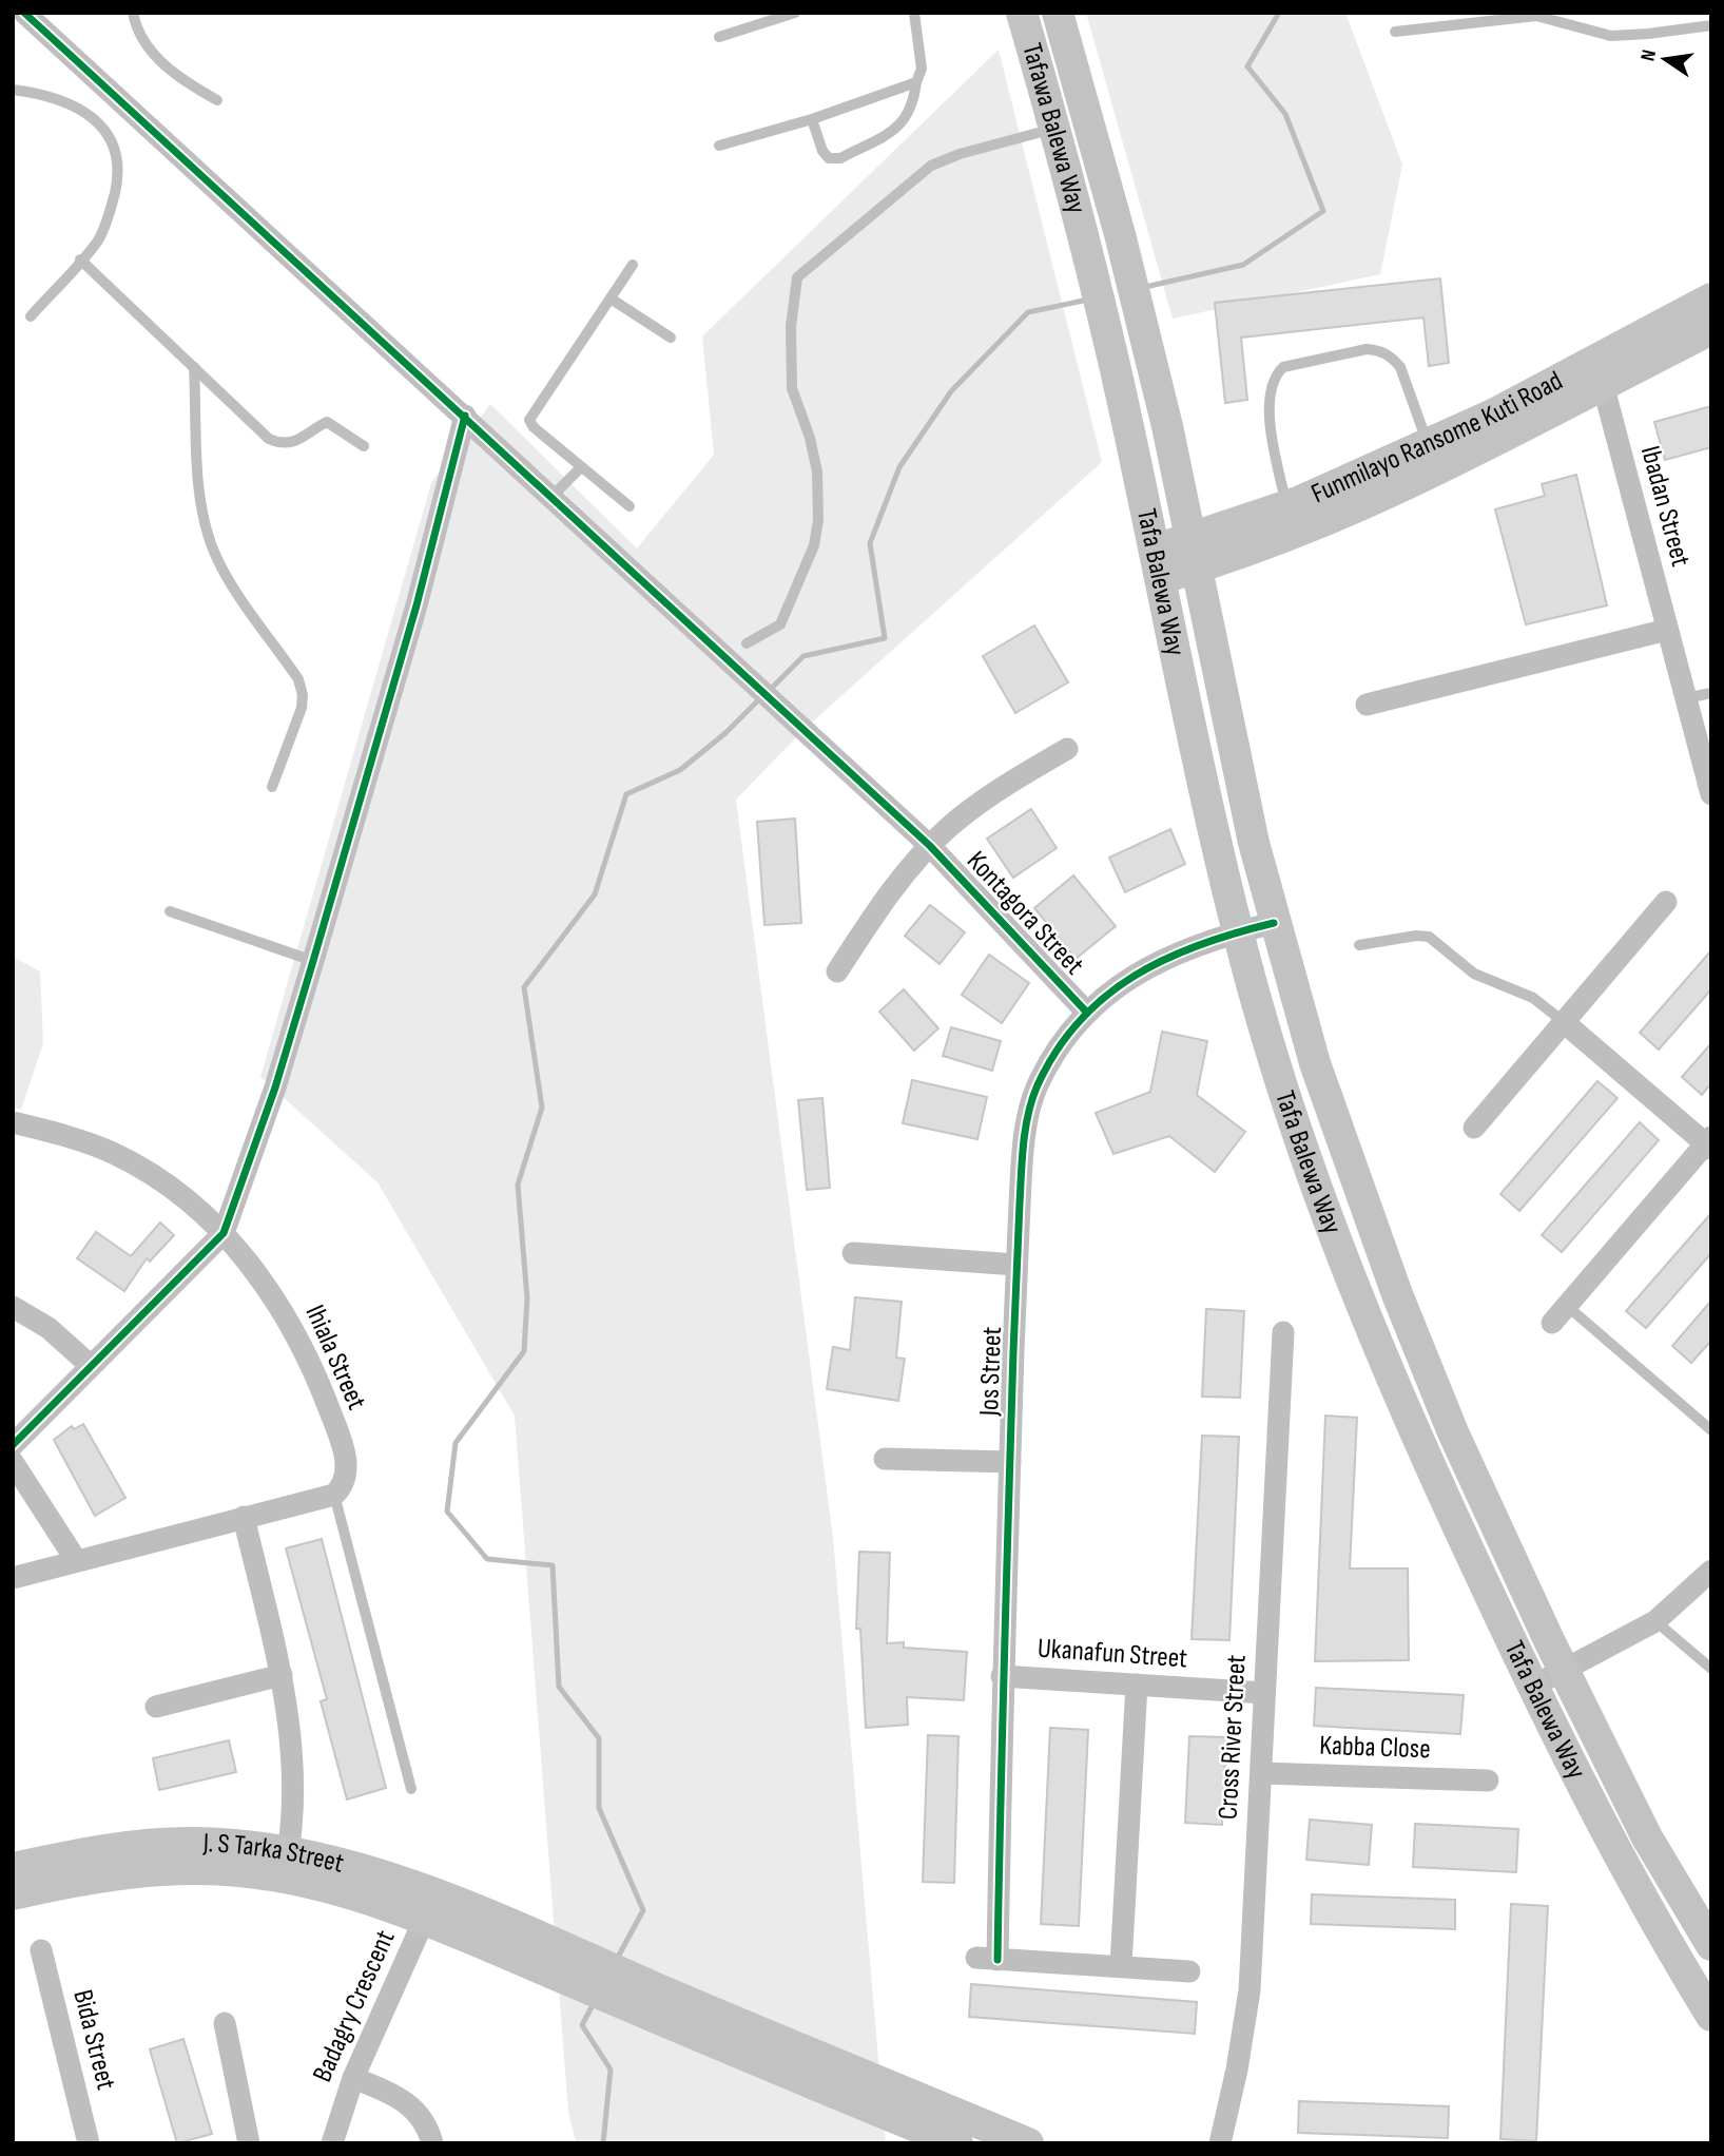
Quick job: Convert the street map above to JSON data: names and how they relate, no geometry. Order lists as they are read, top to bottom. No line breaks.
{"streets":{"main road":["Tafawa Balewa Way","Funmilayo Ransome Kuti Road","Tafa Balewa Way","J. S Tarka Street"],"street":["Ibadan Street","Kontagora Street","Ihiala Street","Jos Street","Ukanafun Street","Cross River Street","Kabba Close","Badagry Crescent","Bida Street"]},"crossings":[["Tafawa Balewa Way","Tafa Balewa Way"],["Funmilayo Ransome Kuti Road","Ibadan Street"],["Funmilayo Ransome Kuti Road","Tafa Balewa Way"],["Tafa Balewa Way","Jos Street"],["Kontagora Street","Jos Street"],["Jos Street","Ukanafun Street"],["Ukanafun Street","Cross River Street"],["Cross River Street","Kabba Close"],["J. S Tarka Street","Badagry Crescent"]],"north":"left"}
